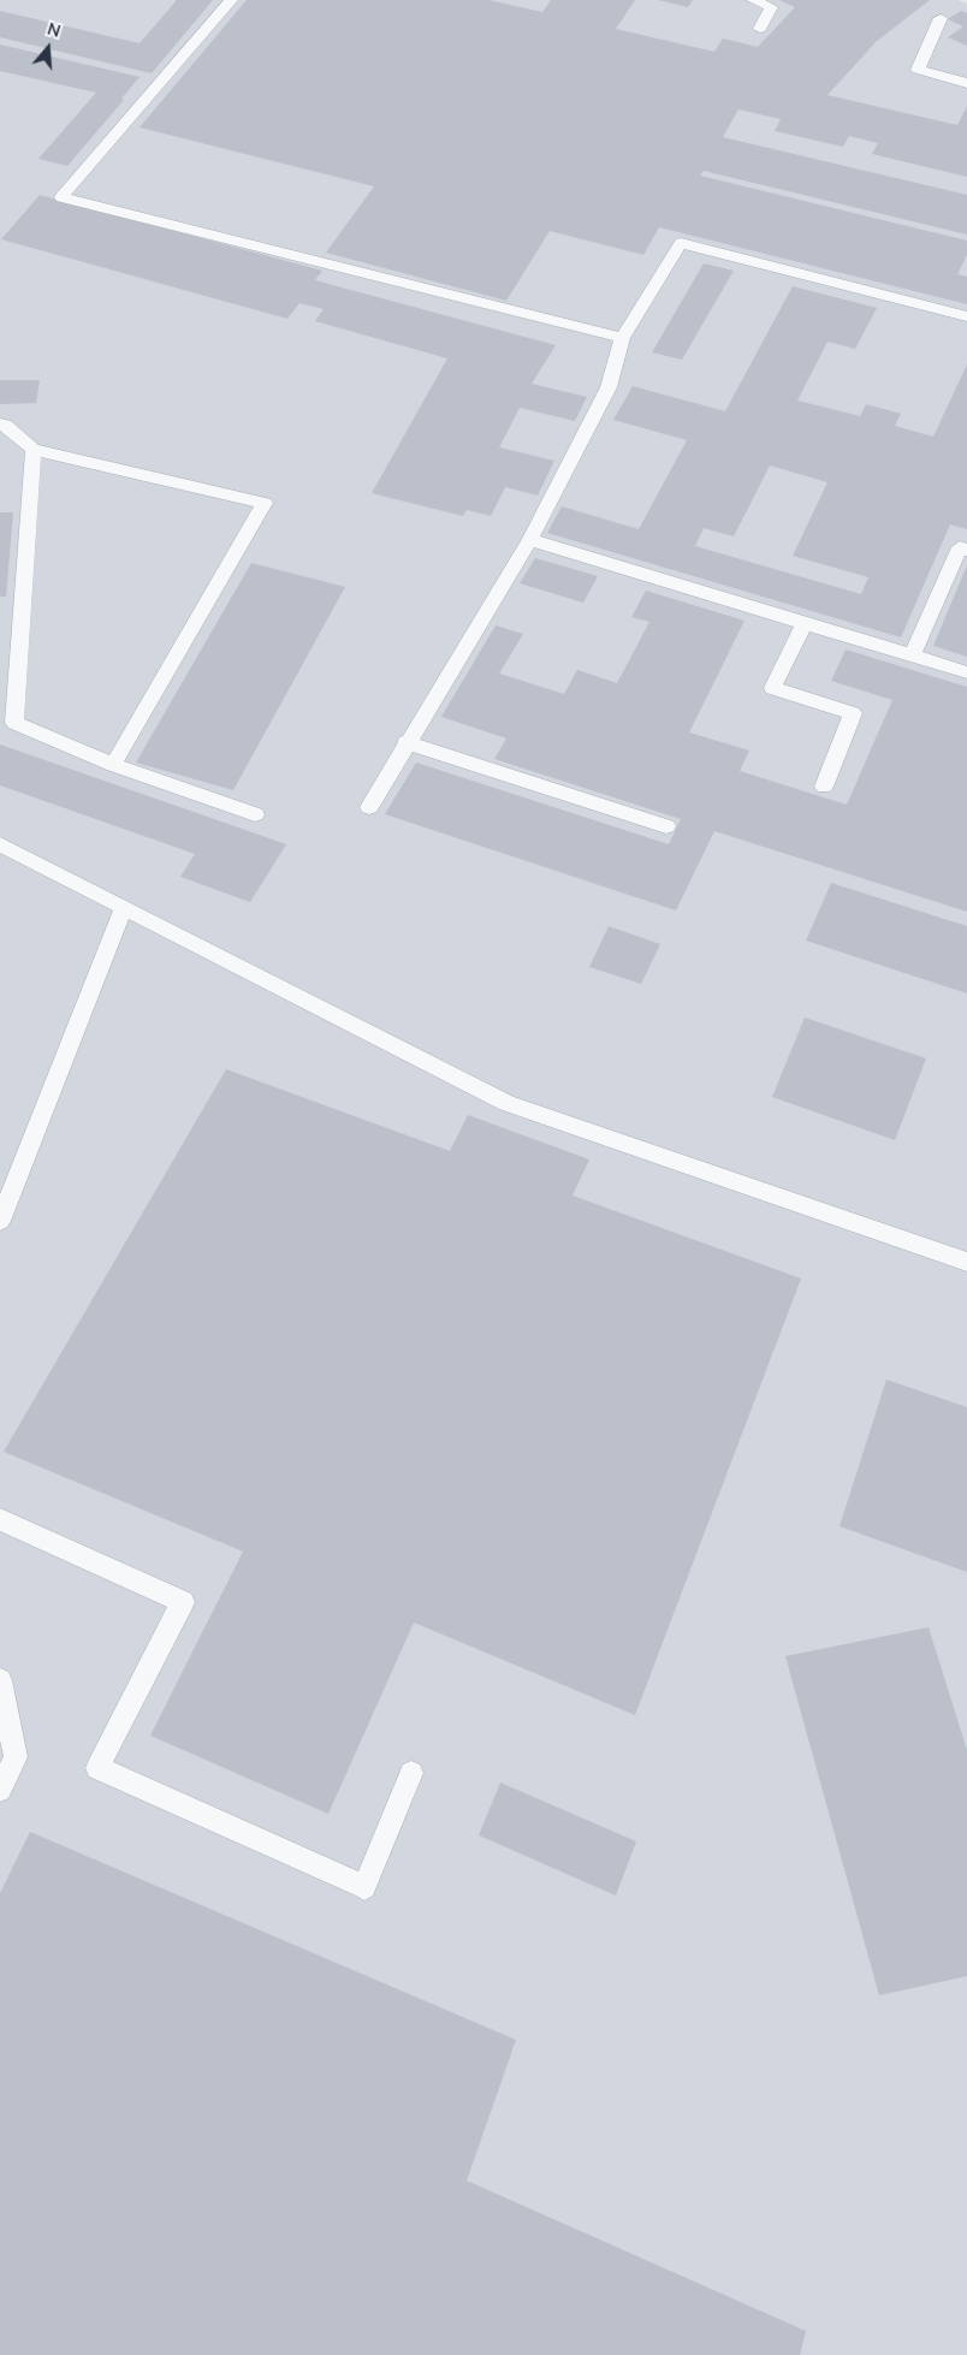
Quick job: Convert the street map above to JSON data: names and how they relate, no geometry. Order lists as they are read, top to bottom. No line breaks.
{"north":"top"}
